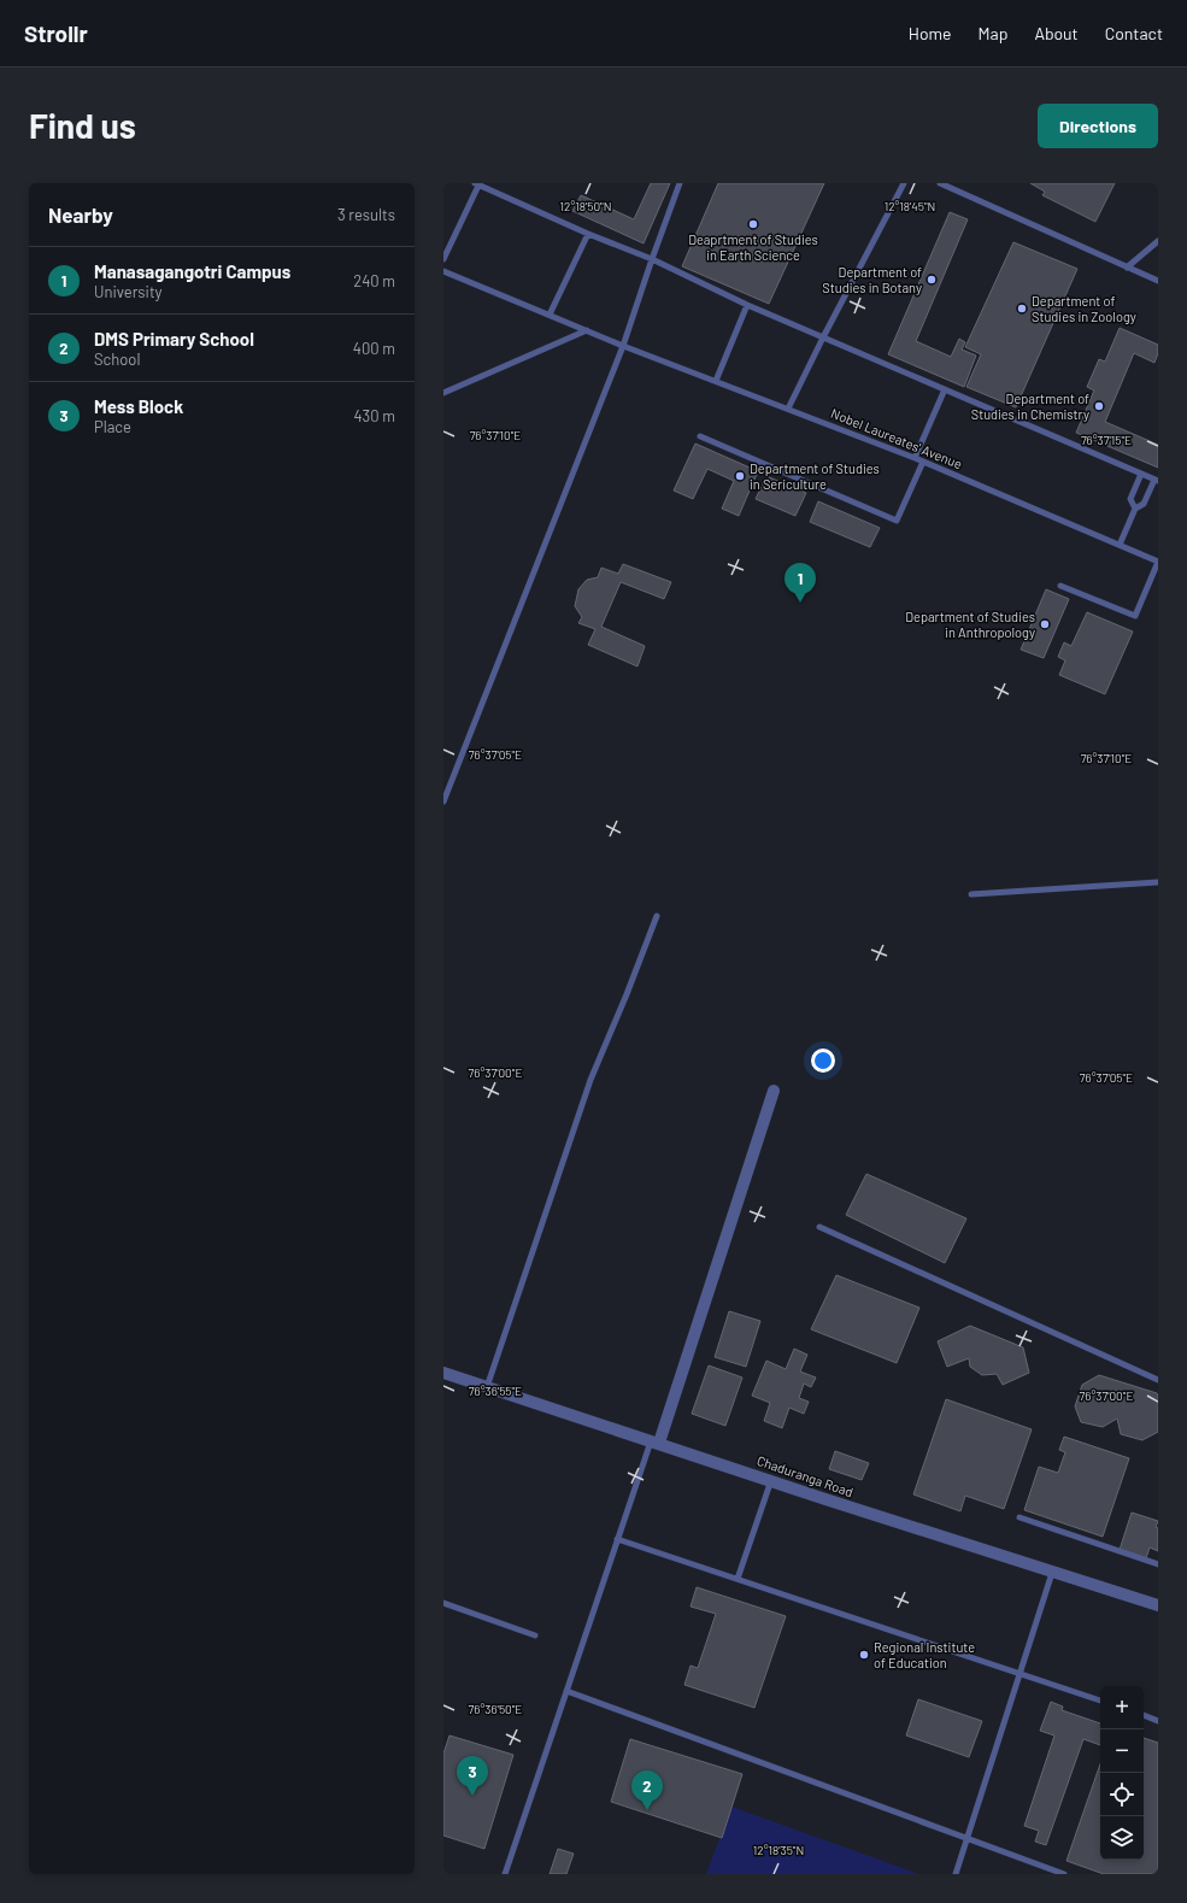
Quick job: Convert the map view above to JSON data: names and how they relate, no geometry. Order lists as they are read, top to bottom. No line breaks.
{"streets":{"street":["Chaduranga Road"],"lane":["Nobel Laureates' Avenue"]},"places":["Deaprtment of Studies in Earth Science","Department of Studies in Botany","Department of Studies in Zoology","Department of Studies in Chemistry","Department of Studies in Sericulture","Department of Studies in Anthropology","Regional Institute of Education"],"page":{"header":"Strollr","nav":["Home","Map","About","Contact"],"buttons":"Directions","title":"Find us","heading":["Nearby","3 results"],"list":[{"mark":"1","name":"Manasagangotri Campus","note":"University","value":"240 m"},{"mark":"2","name":"DMS Primary School","note":"School","value":"400 m"},{"mark":"3","name":"Mess Block","note":"Place","value":"430 m"}],"pins":["1","3","2"],"map_buttons":["+","−"]},"coordinates":["12°18'50\"N","12°18'45\"N","76°37'10\"E","76°37'15\"E","76°37'05\"E","76°37'00\"E","76°36'55\"E","76°36'50\"E","12°18'35\"N"]}
